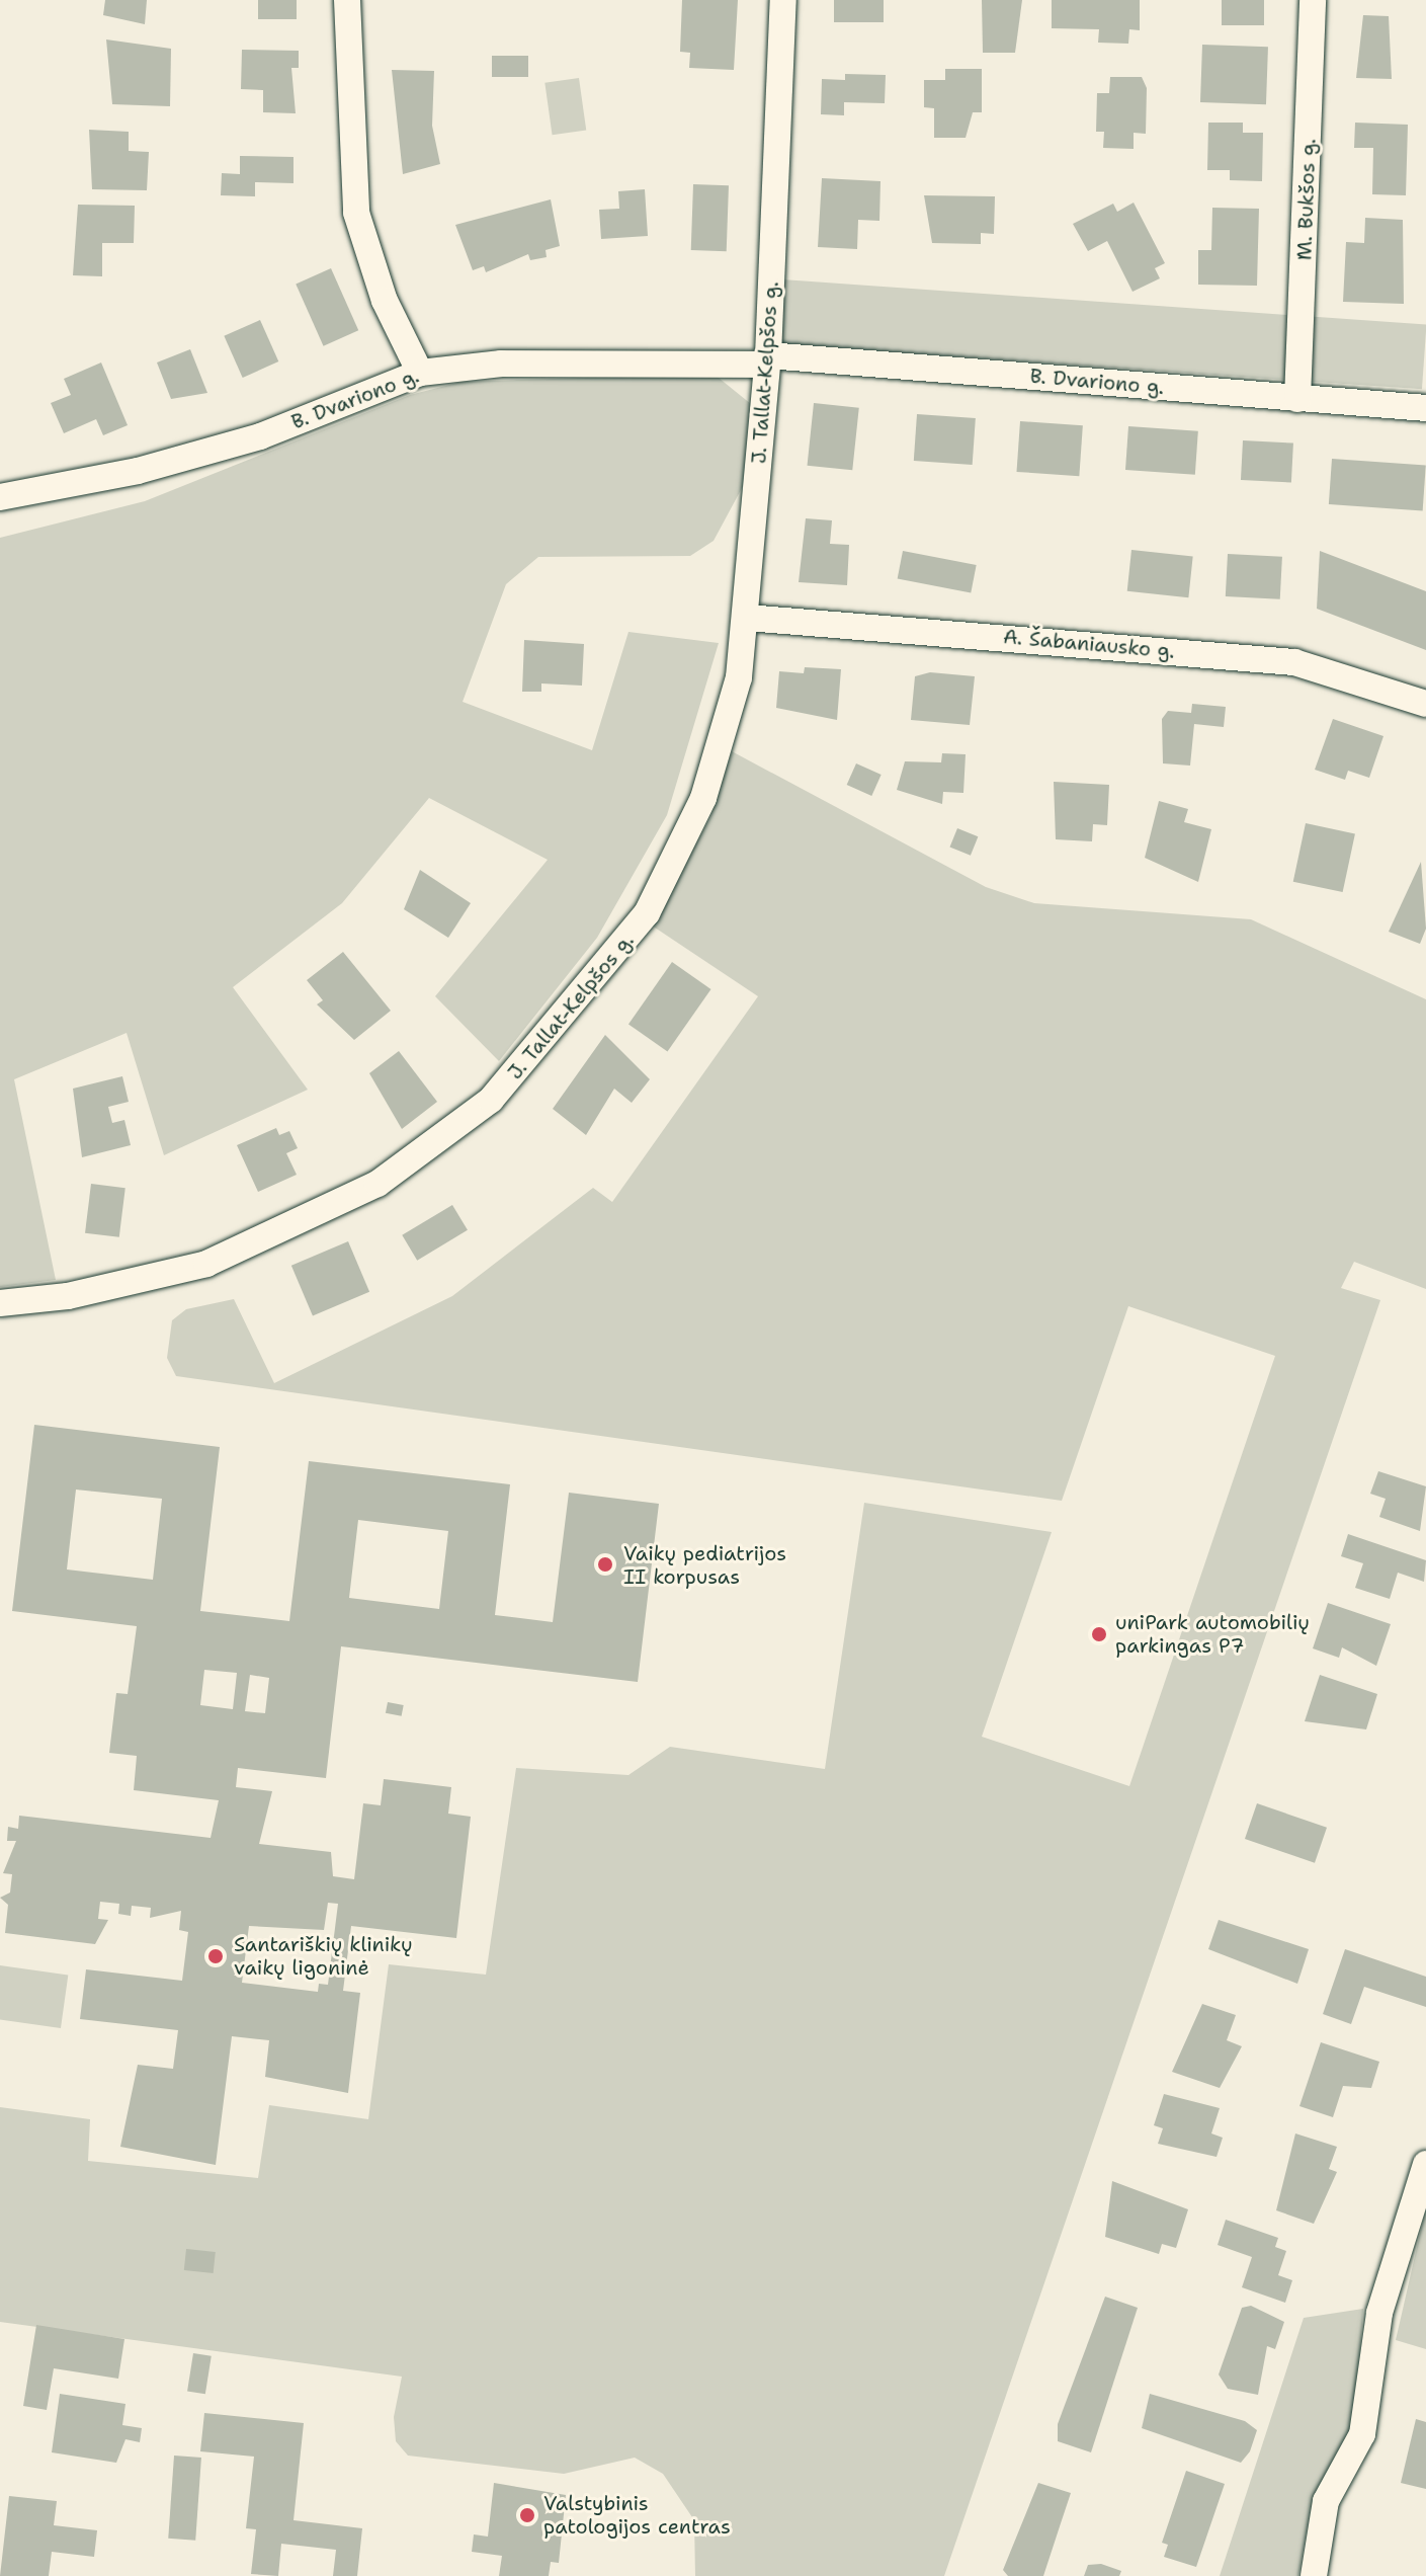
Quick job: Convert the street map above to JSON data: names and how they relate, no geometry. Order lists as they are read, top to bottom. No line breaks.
{"streets":{"street":["M. Bukšos g.","J. Tallat-Kelpšos g.","B. Dvariono g.","A. Šabaniausko g."]},"crossings":[["M. Bukšos g.","B. Dvariono g."],["J. Tallat-Kelpšos g.","B. Dvariono g."],["J. Tallat-Kelpšos g.","A. Šabaniausko g."]],"places":["Vaikų pediatrijos II korpusas","uniPark automobilių parkingas P7","Santariškių klinikų vaikų ligoninė","Valstybinis patologijos centras"]}
